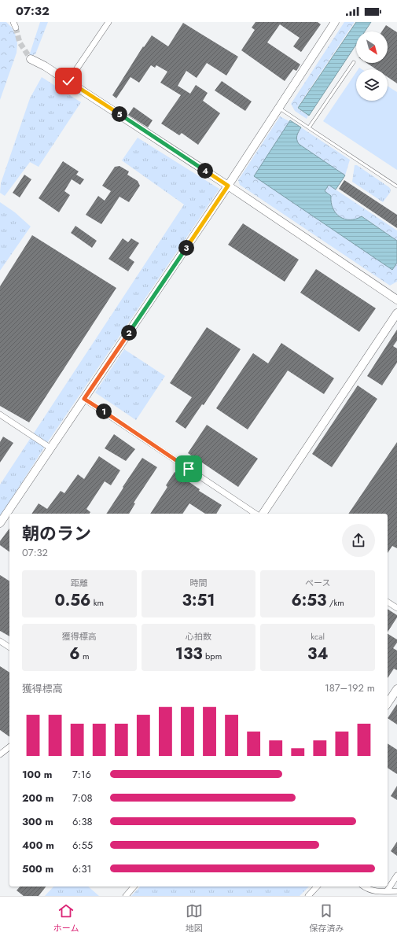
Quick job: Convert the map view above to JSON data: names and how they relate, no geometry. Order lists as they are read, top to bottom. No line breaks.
{"north":"bottom right","page":{"status":"07:32","pins":["5","4","3","2","1"],"heading":["朝のラン","07:32"],"stats":[["距離","0.56 km"],["時間","3:51"],["ペース","6:53 /km"],["獲得標高","6 m"],["心拍数","133 bpm"],["kcal","34"]],"chart":["獲得標高","187–192 m"],"list":[{"name":"100 m","note":"7:16"},{"name":"200 m","note":"7:08"},{"name":"300 m","note":"6:38"},{"name":"400 m","note":"6:55"},{"name":"500 m","note":"6:31"}],"tabs":["ホーム","地図","保存済み"]}}
